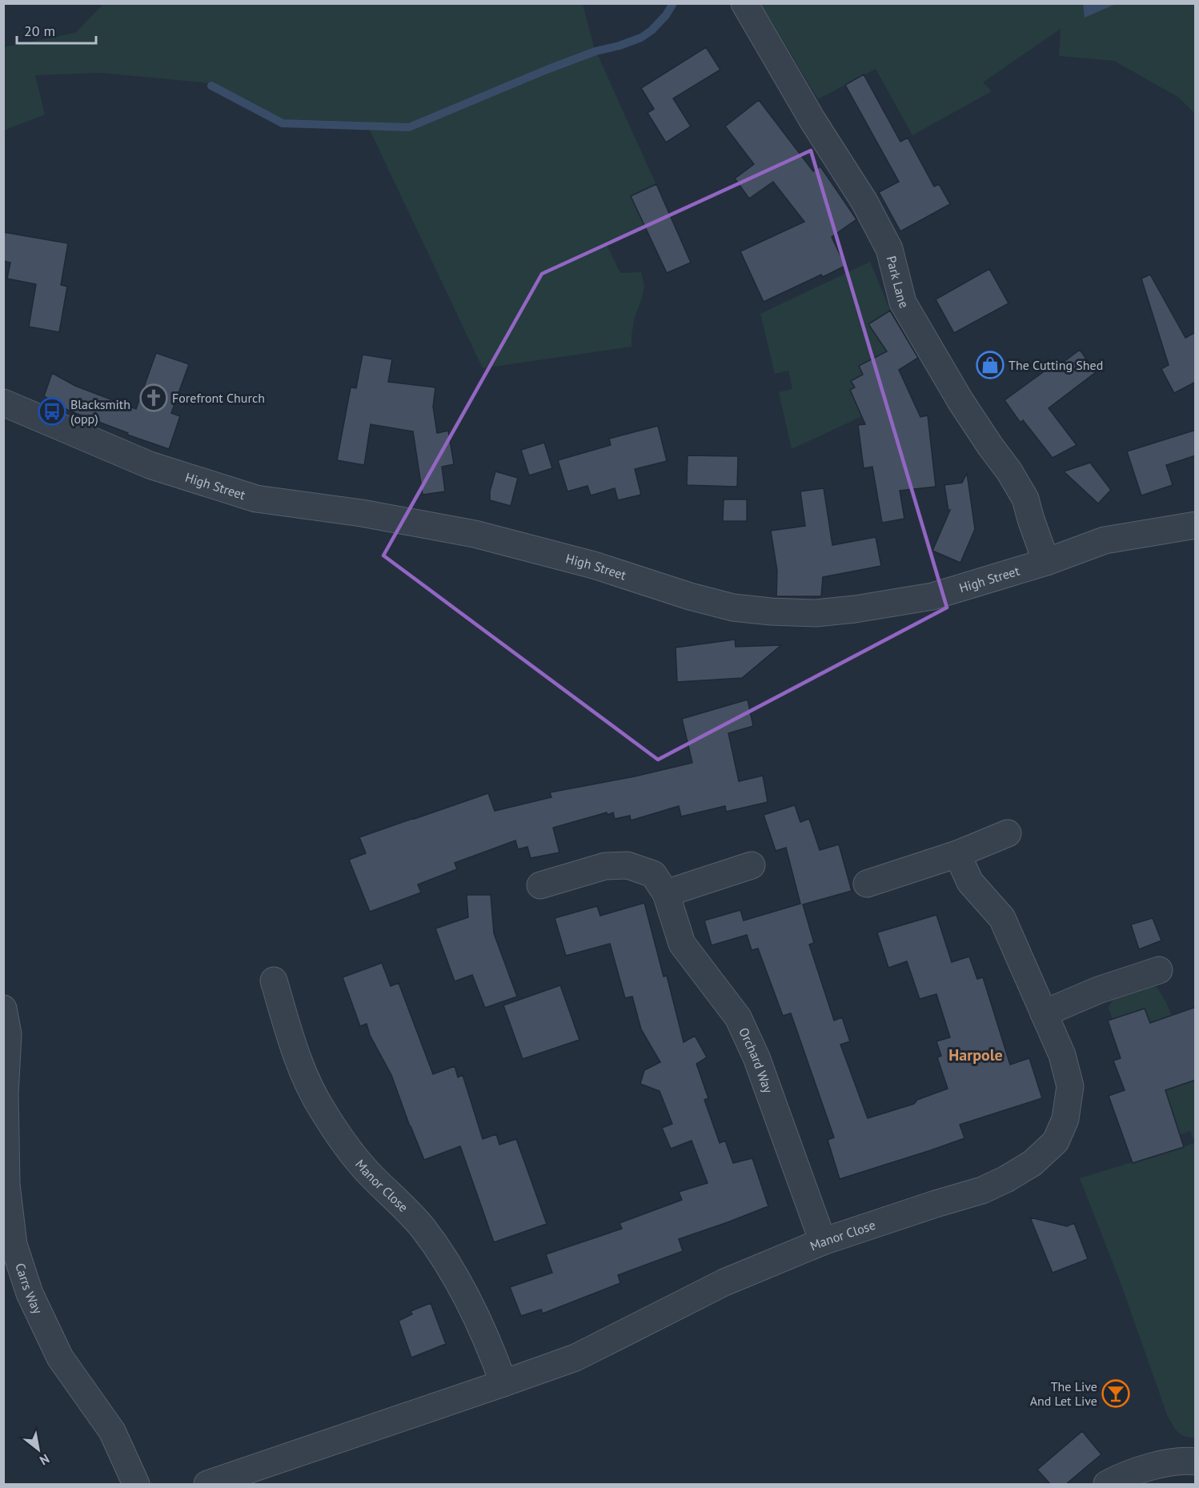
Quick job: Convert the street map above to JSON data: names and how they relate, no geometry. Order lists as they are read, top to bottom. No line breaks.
{"streets":{"street":["Park Lane","High Street","Orchard Way","Manor Close","Carrs Way"]},"crossings":[["Park Lane","High Street"],["Orchard Way","Manor Close"]],"districts":["Harpole"],"places":{"shop":["The Cutting Shed"],"church":["Forefront Church"],"bus stop":["Blacksmith (opp)"],"bar":["The Live And Let Live"]},"scale_bar":"20 m","north":"bottom right"}
